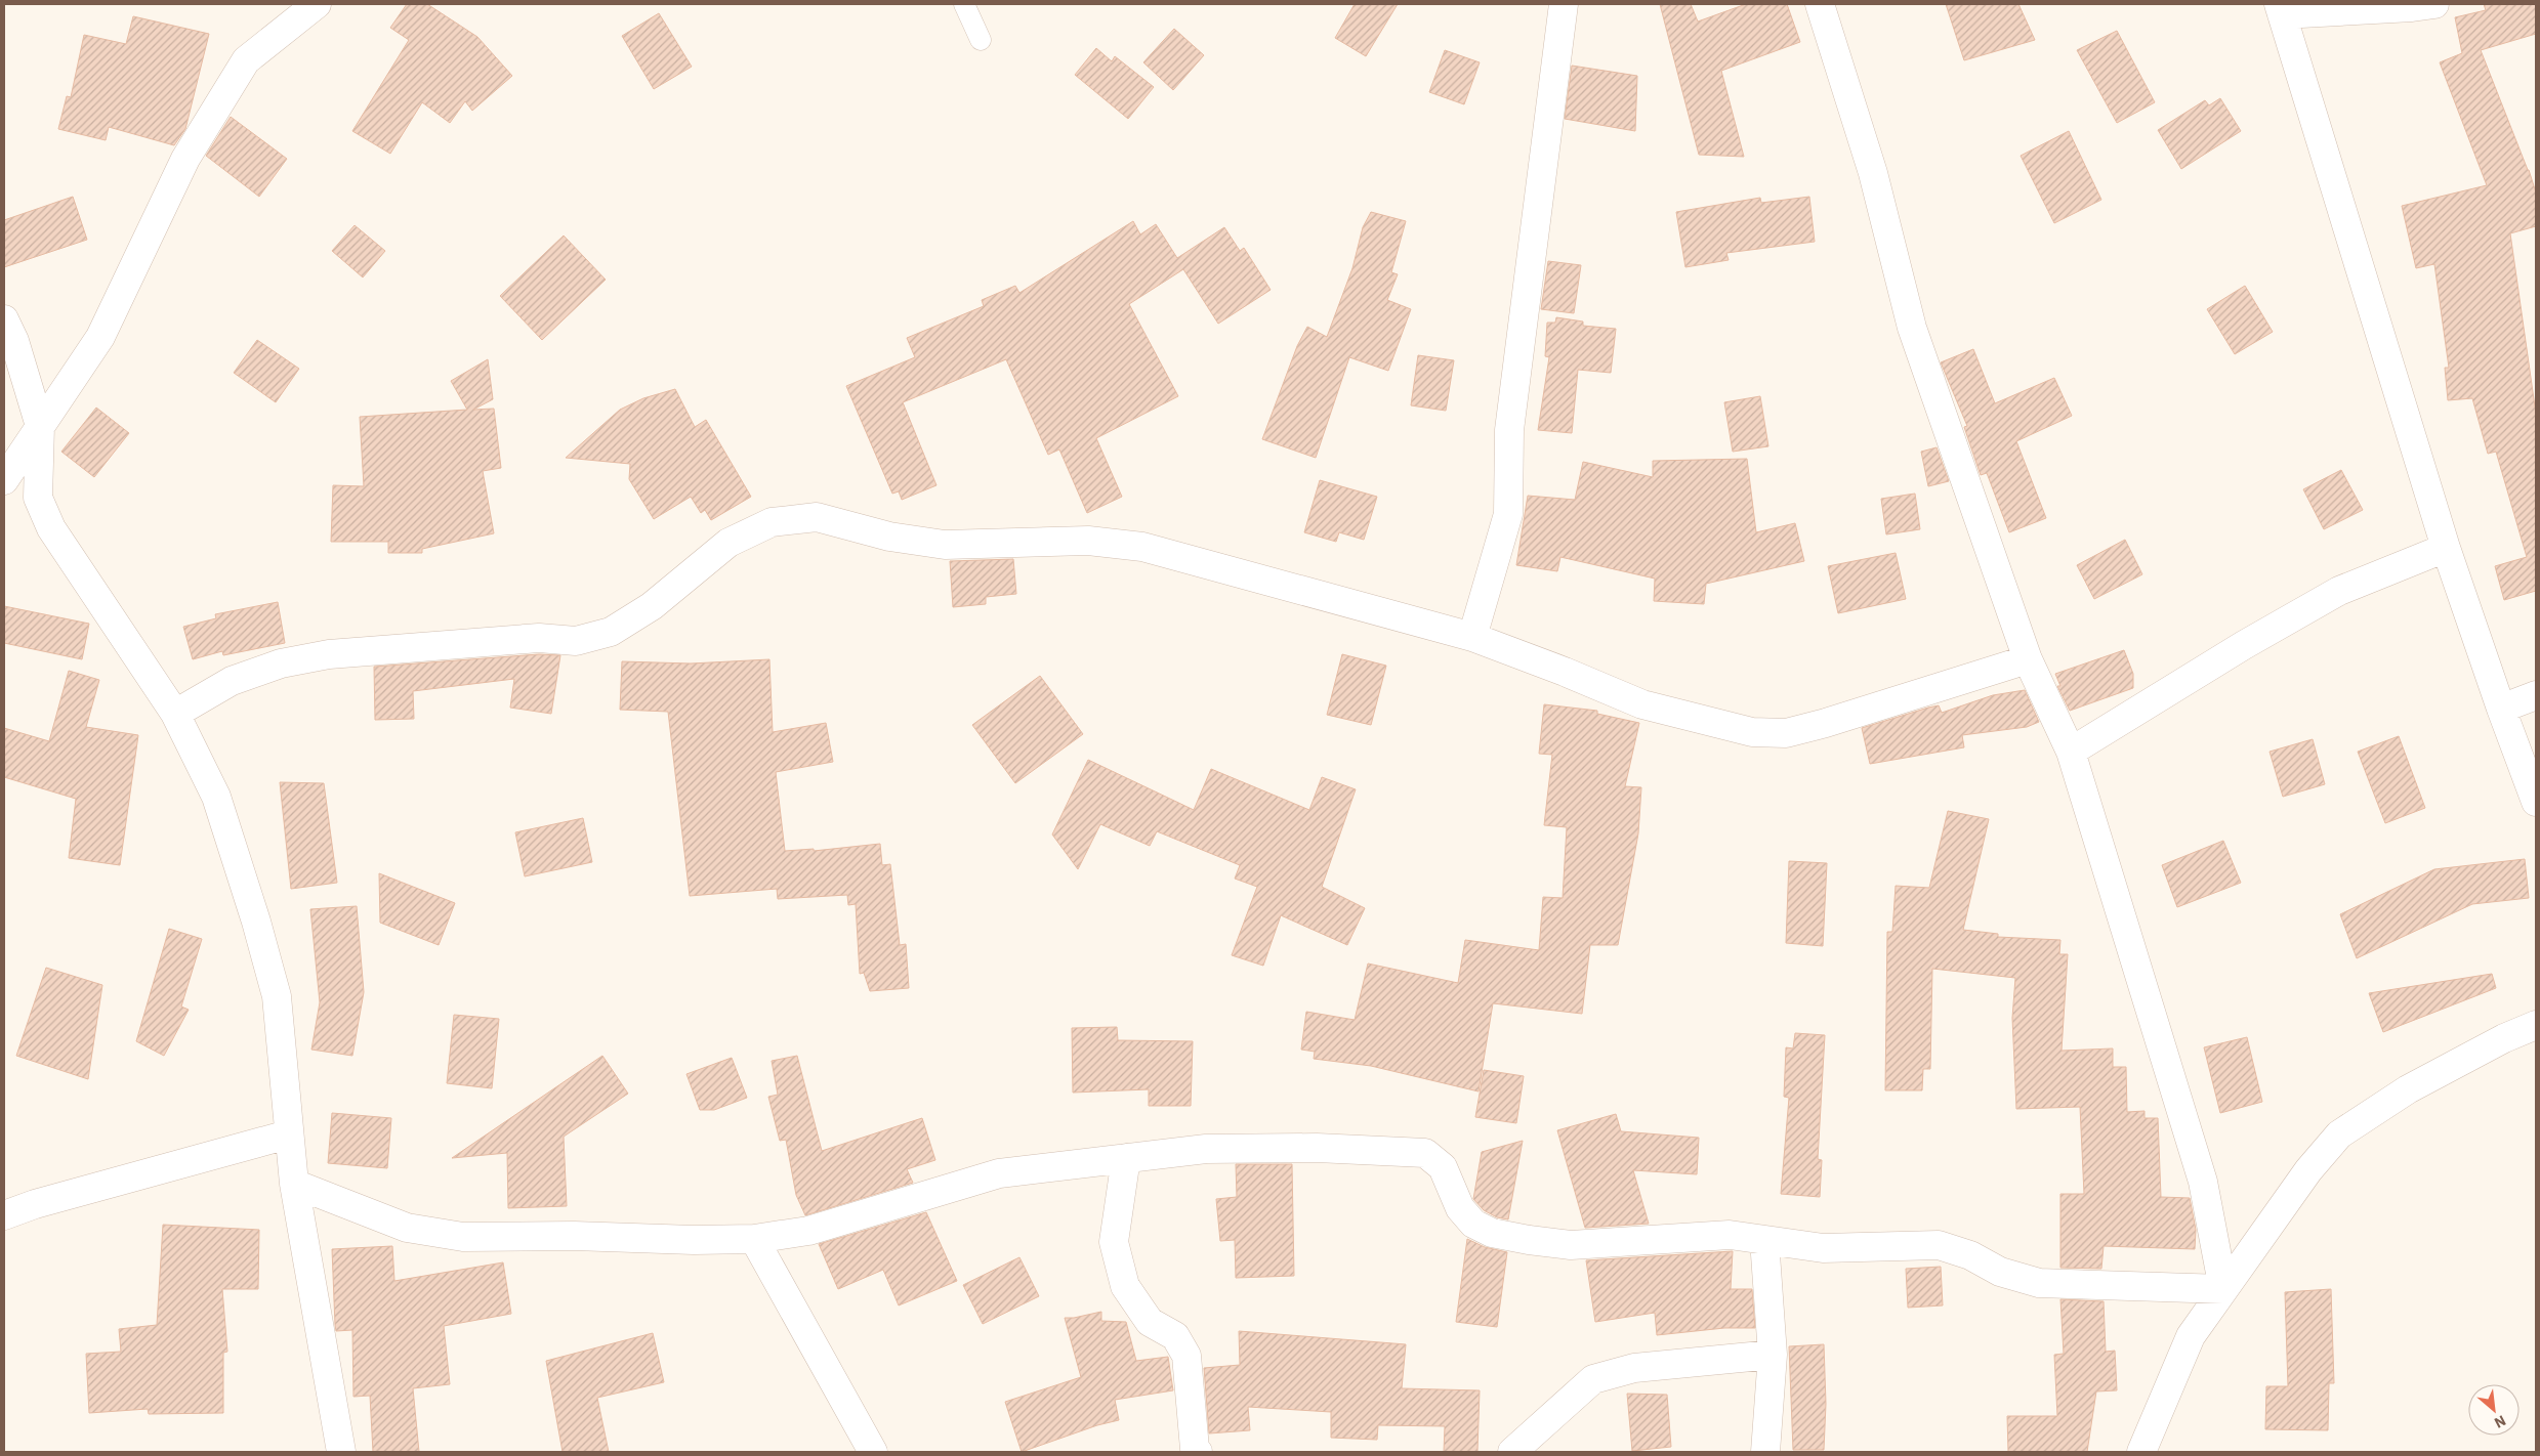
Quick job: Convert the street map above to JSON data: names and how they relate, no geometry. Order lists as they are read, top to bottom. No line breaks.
{"north":"bottom right"}
